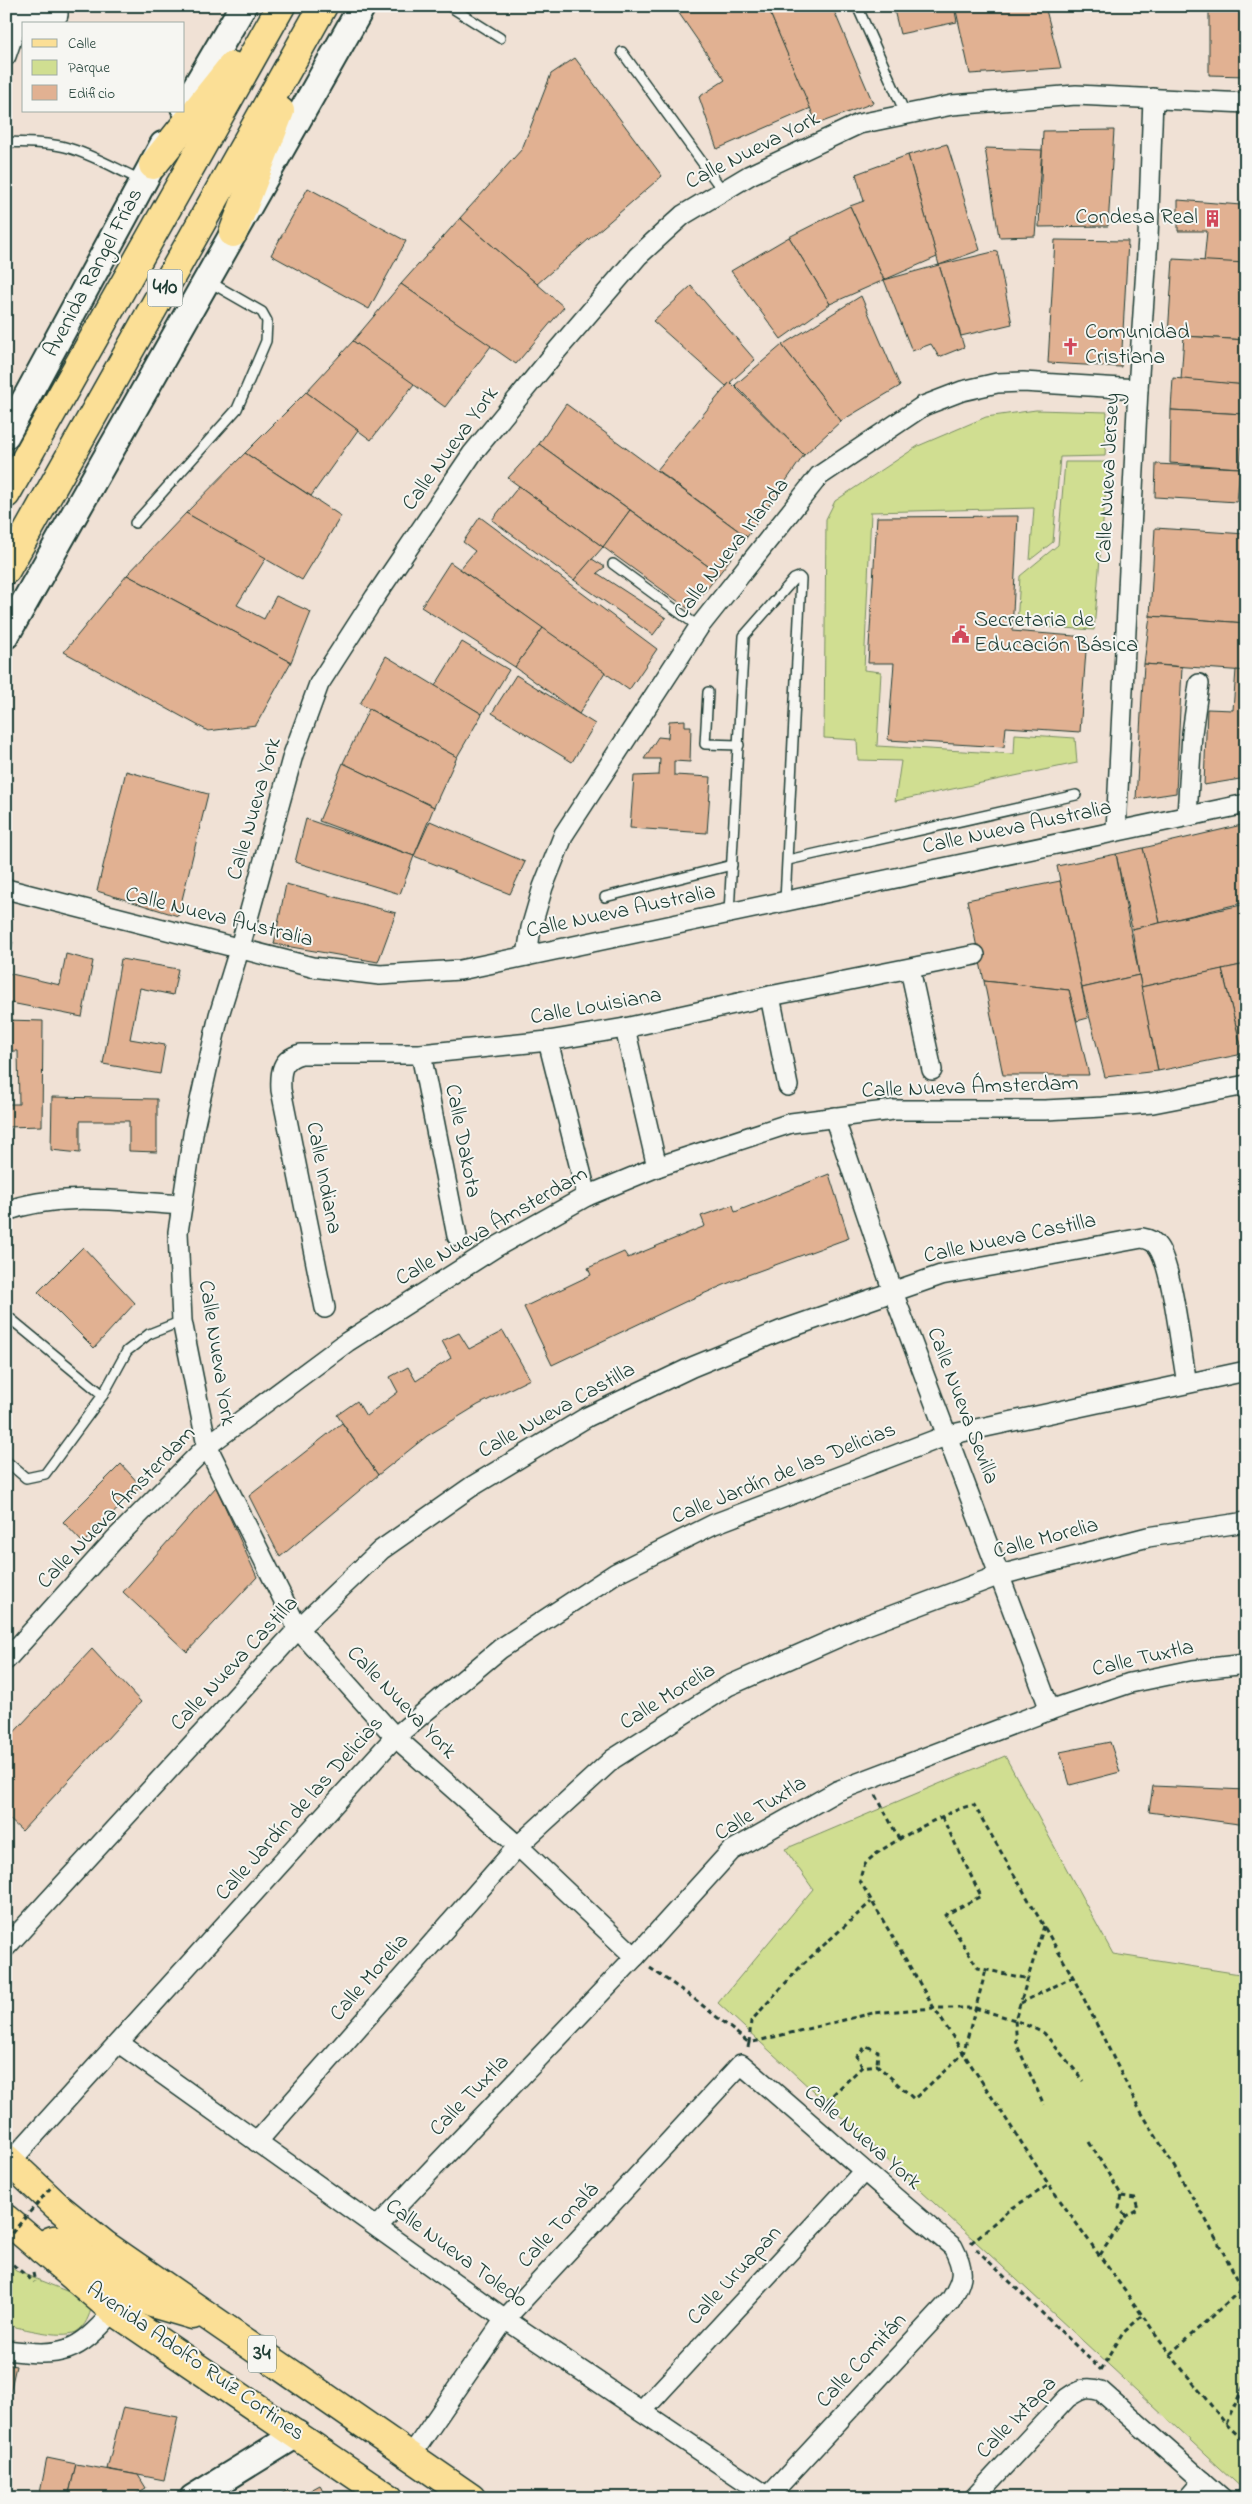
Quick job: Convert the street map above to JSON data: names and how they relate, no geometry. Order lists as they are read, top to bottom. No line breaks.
{"streets":{"main road":["Avenida Rangel Frías","410","34","Avenida Adolfo Ruíz Cortines"],"street":["Calle Nueva York","Calle Nueva Jersey","Calle Nueva Irlanda","Calle Nueva Australia","Calle Louisiana","Calle Nueva Ámsterdam","Calle Dakota","Calle Indiana","Calle Nueva Castilla","Calle Nueva Sevilla","Calle Jardín de las Delicias","Calle Morelia","Calle Tuxtla","Calle Tonalá","Calle Nueva Toledo","Calle Uruapan","Calle Comitán","Calle Ixtapa"]},"crossings":[["Calle Nueva York","Calle Nueva Jersey"],["Calle Nueva York","Calle Nueva Australia"],["Calle Nueva York","Calle Nueva Ámsterdam"],["Calle Nueva York","Calle Nueva Castilla"],["Calle Nueva York","Calle Jardín de las Delicias"],["Calle Nueva York","Calle Morelia"],["Calle Nueva York","Calle Tuxtla"],["Calle Nueva York","Calle Tonalá"],["Calle Nueva York","Calle Uruapan"],["Calle Nueva York","Calle Comitán"],["Calle Nueva Jersey","Calle Nueva Irlanda"],["Calle Nueva Jersey","Calle Nueva Australia"],["Calle Nueva Irlanda","Calle Nueva Australia"],["Calle Louisiana","Calle Dakota"],["Calle Louisiana","Calle Indiana"],["Calle Nueva Ámsterdam","Calle Nueva Sevilla"],["Calle Nueva Castilla","Calle Nueva Sevilla"],["Calle Nueva Castilla","Calle Jardín de las Delicias"],["Calle Nueva Sevilla","Calle Jardín de las Delicias"],["Calle Nueva Sevilla","Calle Morelia"],["Calle Nueva Sevilla","Calle Tuxtla"],["Calle Jardín de las Delicias","Calle Nueva Toledo"],["Calle Jardín de las Delicias","Avenida Adolfo Ruíz Cortines"],["Calle Morelia","Calle Nueva Toledo"],["Calle Tuxtla","Calle Nueva Toledo"],["Calle Tonalá","Calle Nueva Toledo"],["Calle Tonalá","Avenida Adolfo Ruíz Cortines"],["Calle Nueva Toledo","Calle Uruapan"],["Calle Nueva Toledo","Calle Comitán"]],"places":{"building":["Condesa Real"],"church":["Comunidad Cristiana"],"public building":["Secretaria de Educación Básica"]},"legend":["Calle","Parque","Edificio"]}
